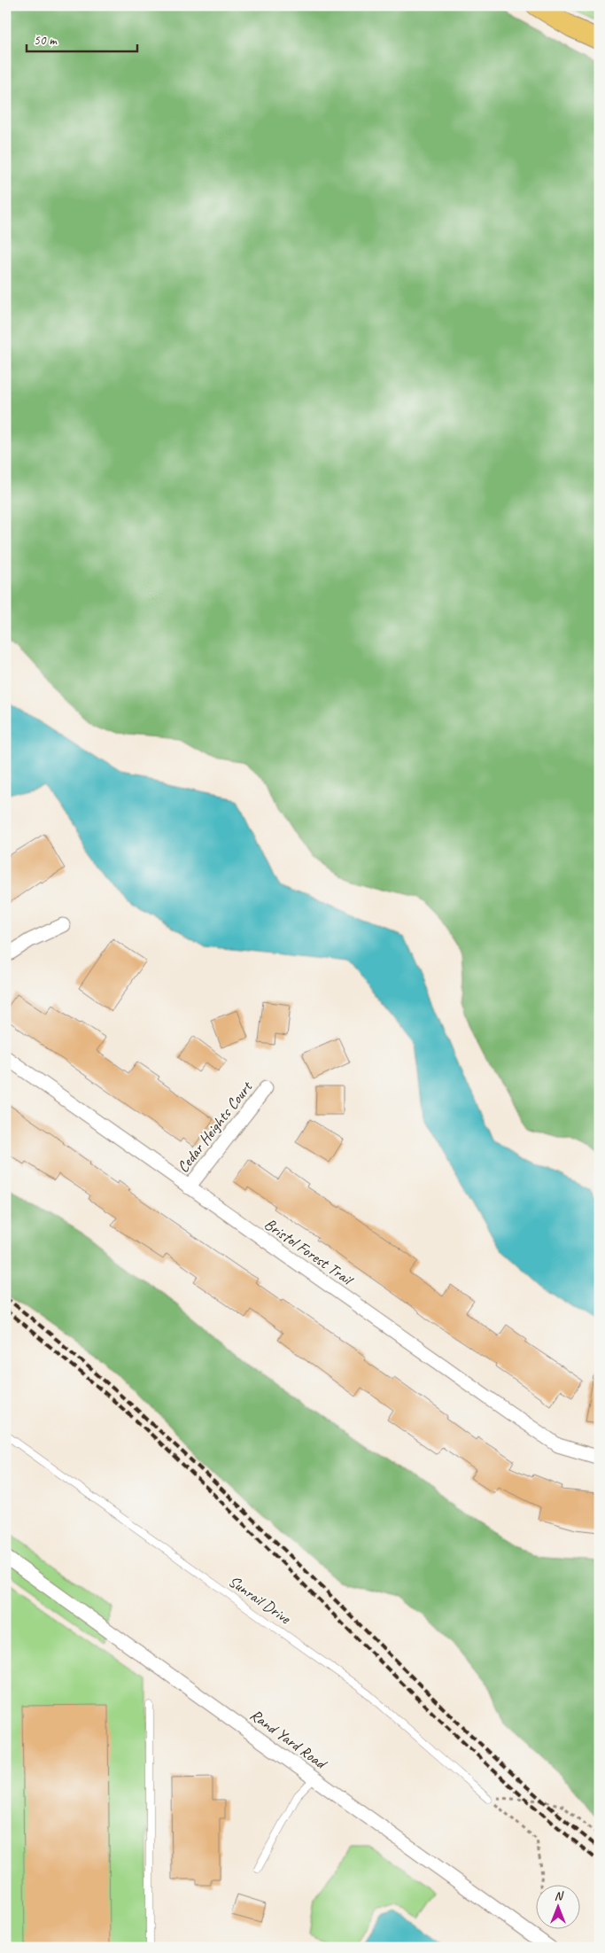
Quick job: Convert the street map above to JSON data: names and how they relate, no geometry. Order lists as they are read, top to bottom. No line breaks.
{"streets":{"street":["Cedar Heights Court","Bristol Forest Trail","Rand Yard Road"],"lane":["Sunrail Drive"]},"crossings":[["Cedar Heights Court","Bristol Forest Trail"]],"scale_bar":"50 m","north":"top"}
